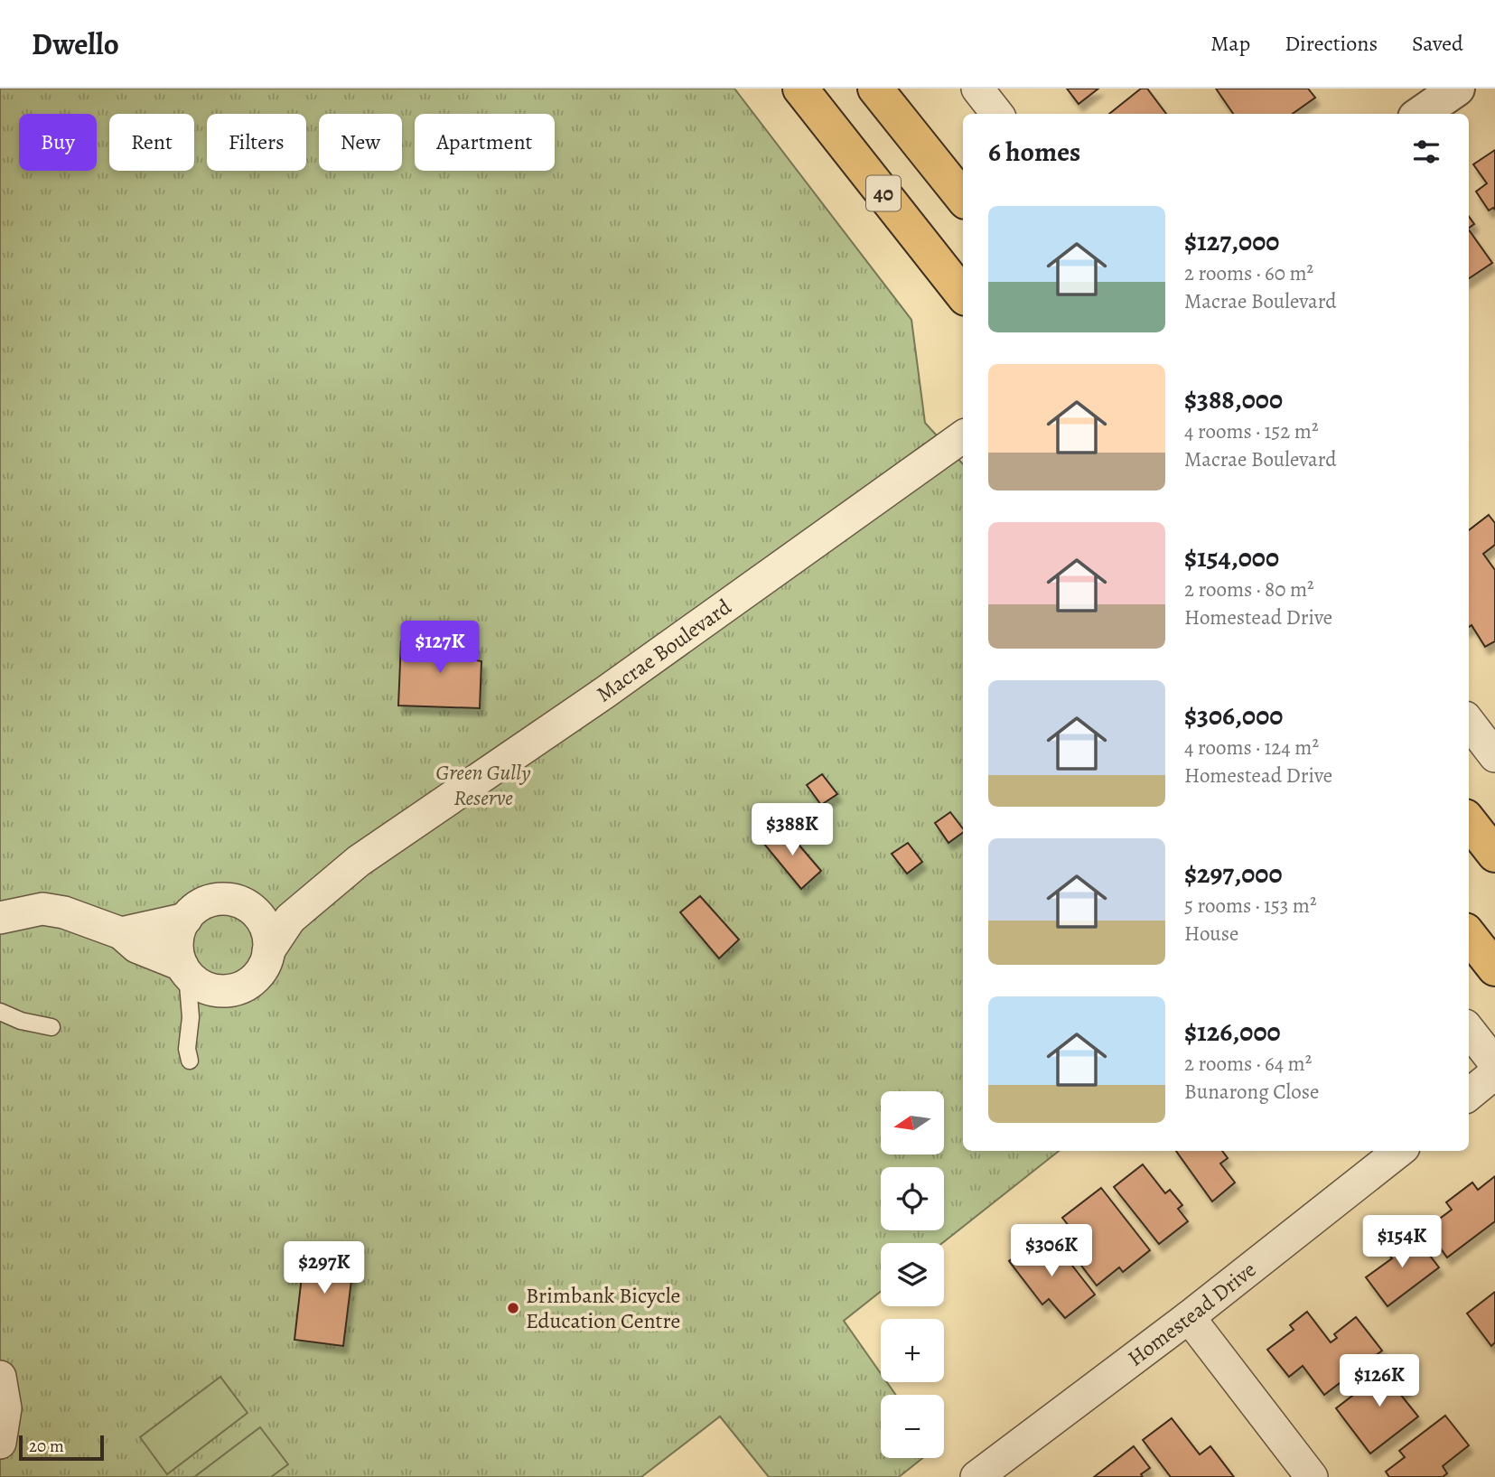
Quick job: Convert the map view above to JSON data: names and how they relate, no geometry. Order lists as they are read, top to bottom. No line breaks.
{"streets":{"main road":["40"],"street":["Macrae Boulevard","Homestead Drive"]},"parks":["Green Gully Reserve"],"places":["Brimbank Bicycle Education Centre"],"scale_bar":"20 m","north":"left","page":{"header":"Dwello","nav":["Map","Directions","Saved"],"chip":["Buy","Rent","Filters","New","Apartment"],"heading":"6 homes","list":[{"name":"$127,000","note":"2 rooms · 60 m² · Macrae Boulevard"},{"name":"$388,000","note":"4 rooms · 152 m² · Macrae Boulevard"},{"name":"$154,000","note":"2 rooms · 80 m² · Homestead Drive"},{"name":"$306,000","note":"4 rooms · 124 m² · Homestead Drive"},{"name":"$297,000","note":"5 rooms · 153 m² · House"},{"name":"$126,000","note":"2 rooms · 64 m² · Bunarong Close"}],"price":["$127K","$388K","$154K","$306K","$297K","$126K"],"map_buttons":["+","−"],"scale":"20 m"}}
